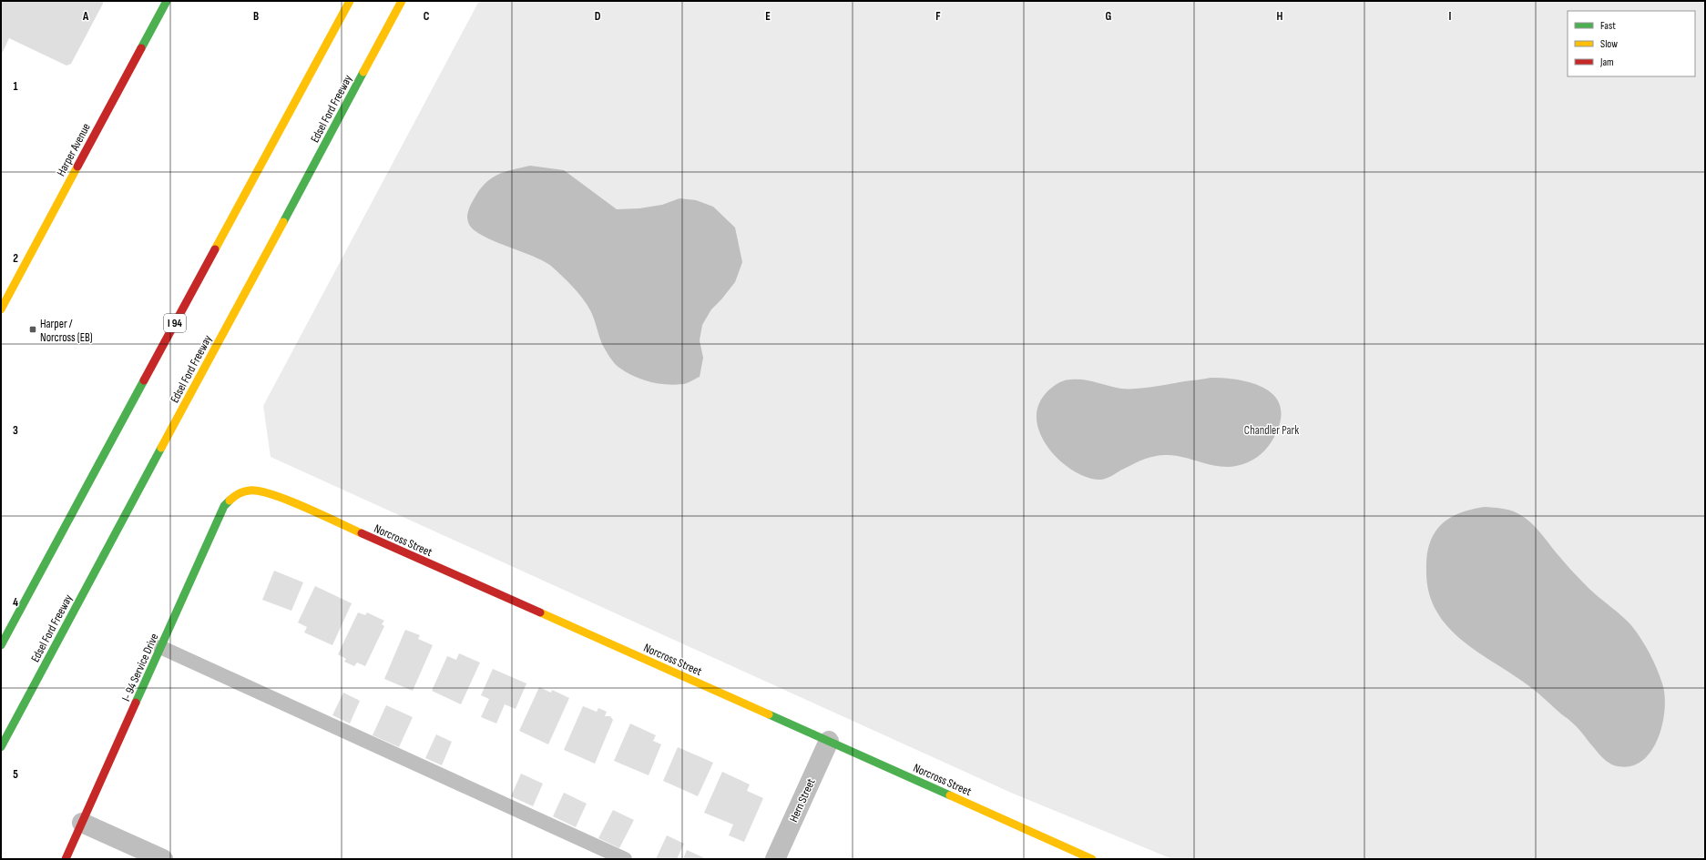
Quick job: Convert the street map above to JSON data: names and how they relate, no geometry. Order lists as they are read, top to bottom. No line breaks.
{"streets":{"main road":["Edsel Ford Freeway","Harper Avenue","I 94","Norcross Street","I- 94 Service Drive"],"street":["Hern Street"]},"crossings":[["Norcross Street","I- 94 Service Drive"],["Norcross Street","Hern Street"]],"parks":["Chandler Park"],"places":{"transit":["Harper / Norcross (EB)"]},"legend":["Fast","Slow","Jam"],"grid":{"columns":["A","B","C","D","E","F","G","H","I"],"rows":["1","2","3","4","5"]}}
